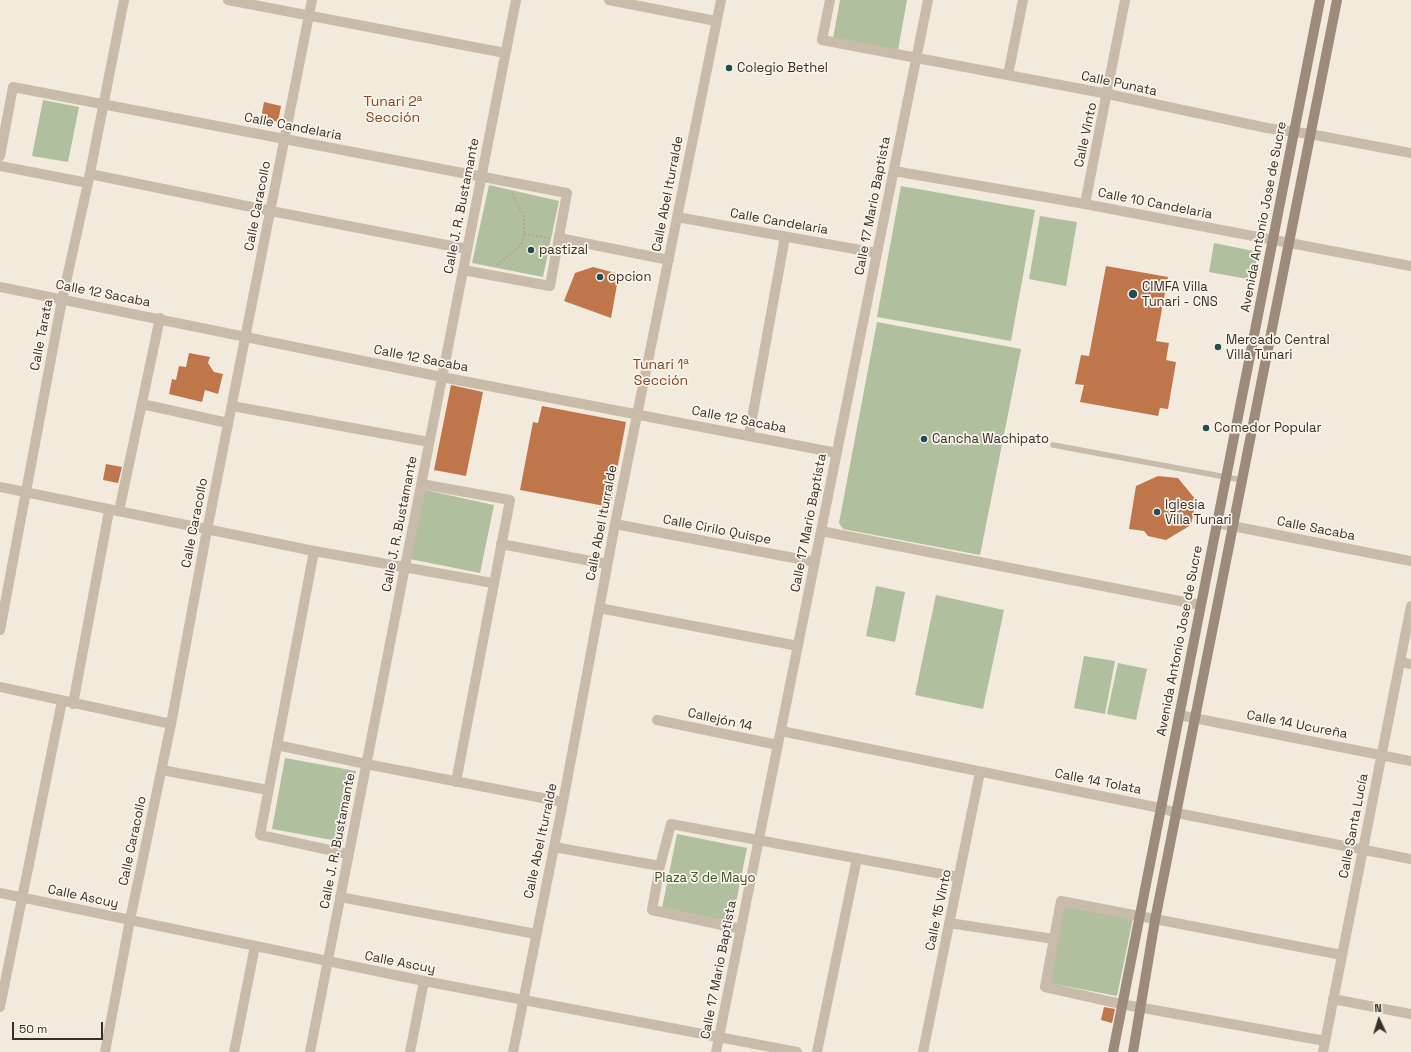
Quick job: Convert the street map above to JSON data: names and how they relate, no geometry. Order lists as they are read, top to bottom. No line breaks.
{"streets":{"main road":["Avenida Antonio Jose de Sucre"],"street":["Calle Punata","Calle Candelaria","Calle Vinto","Calle Abel Iturralde","Calle 10 Candelaria","Calle Caracollo","Calle J. R. Bustamante","Calle 17 Mario Baptista","Calle 12 Sacaba","Calle Tarata","Calle Sacaba","Calle Cirilo Quispe","Callejón 14","Calle 14 Ucureña","Calle 14 Tolata","Calle Santa Lucía","Calle Ascuy","Calle 15 Vinto"]},"crossings":[["Calle Punata","Calle Vinto"],["Calle Punata","Calle 17 Mario Baptista"],["Calle Punata","Avenida Antonio Jose de Sucre"],["Calle Candelaria","Calle Abel Iturralde"],["Calle Candelaria","Calle Caracollo"],["Calle Candelaria","Calle J. R. Bustamante"],["Calle Candelaria","Calle 17 Mario Baptista"],["Calle Candelaria","Calle Tarata"],["Calle Vinto","Calle 10 Candelaria"],["Calle Abel Iturralde","Calle 12 Sacaba"],["Calle Abel Iturralde","Calle Cirilo Quispe"],["Calle Abel Iturralde","Calle Ascuy"],["Calle 10 Candelaria","Calle 17 Mario Baptista"],["Calle 10 Candelaria","Avenida Antonio Jose de Sucre"],["Calle Caracollo","Calle 12 Sacaba"],["Calle Caracollo","Calle Ascuy"],["Calle J. R. Bustamante","Calle 12 Sacaba"],["Calle J. R. Bustamante","Calle Ascuy"],["Calle 17 Mario Baptista","Calle 12 Sacaba"],["Calle 17 Mario Baptista","Calle Cirilo Quispe"],["Calle 17 Mario Baptista","Callejón 14"],["Calle 17 Mario Baptista","Calle 14 Tolata"],["Calle 17 Mario Baptista","Calle Ascuy"],["Avenida Antonio Jose de Sucre","Calle Sacaba"],["Avenida Antonio Jose de Sucre","Calle 14 Ucureña"],["Avenida Antonio Jose de Sucre","Calle 14 Tolata"],["Calle 12 Sacaba","Calle Tarata"],["Calle 14 Ucureña","Calle Santa Lucía"],["Calle 14 Tolata","Calle Santa Lucía"],["Calle 14 Tolata","Calle 15 Vinto"]],"districts":["Tunari 2ª Sección","Tunari 1ª Sección"],"parks":["Plaza 3 de Mayo"],"places":["Colegio Bethel","pastizal","opcion","CIMFA Villa Tunari - CNS","Mercado Central Villa Tunari","Comedor Popular","Cancha Wachipato","Iglesia Villa Tunari"],"scale_bar":"50 m","north":"top"}
